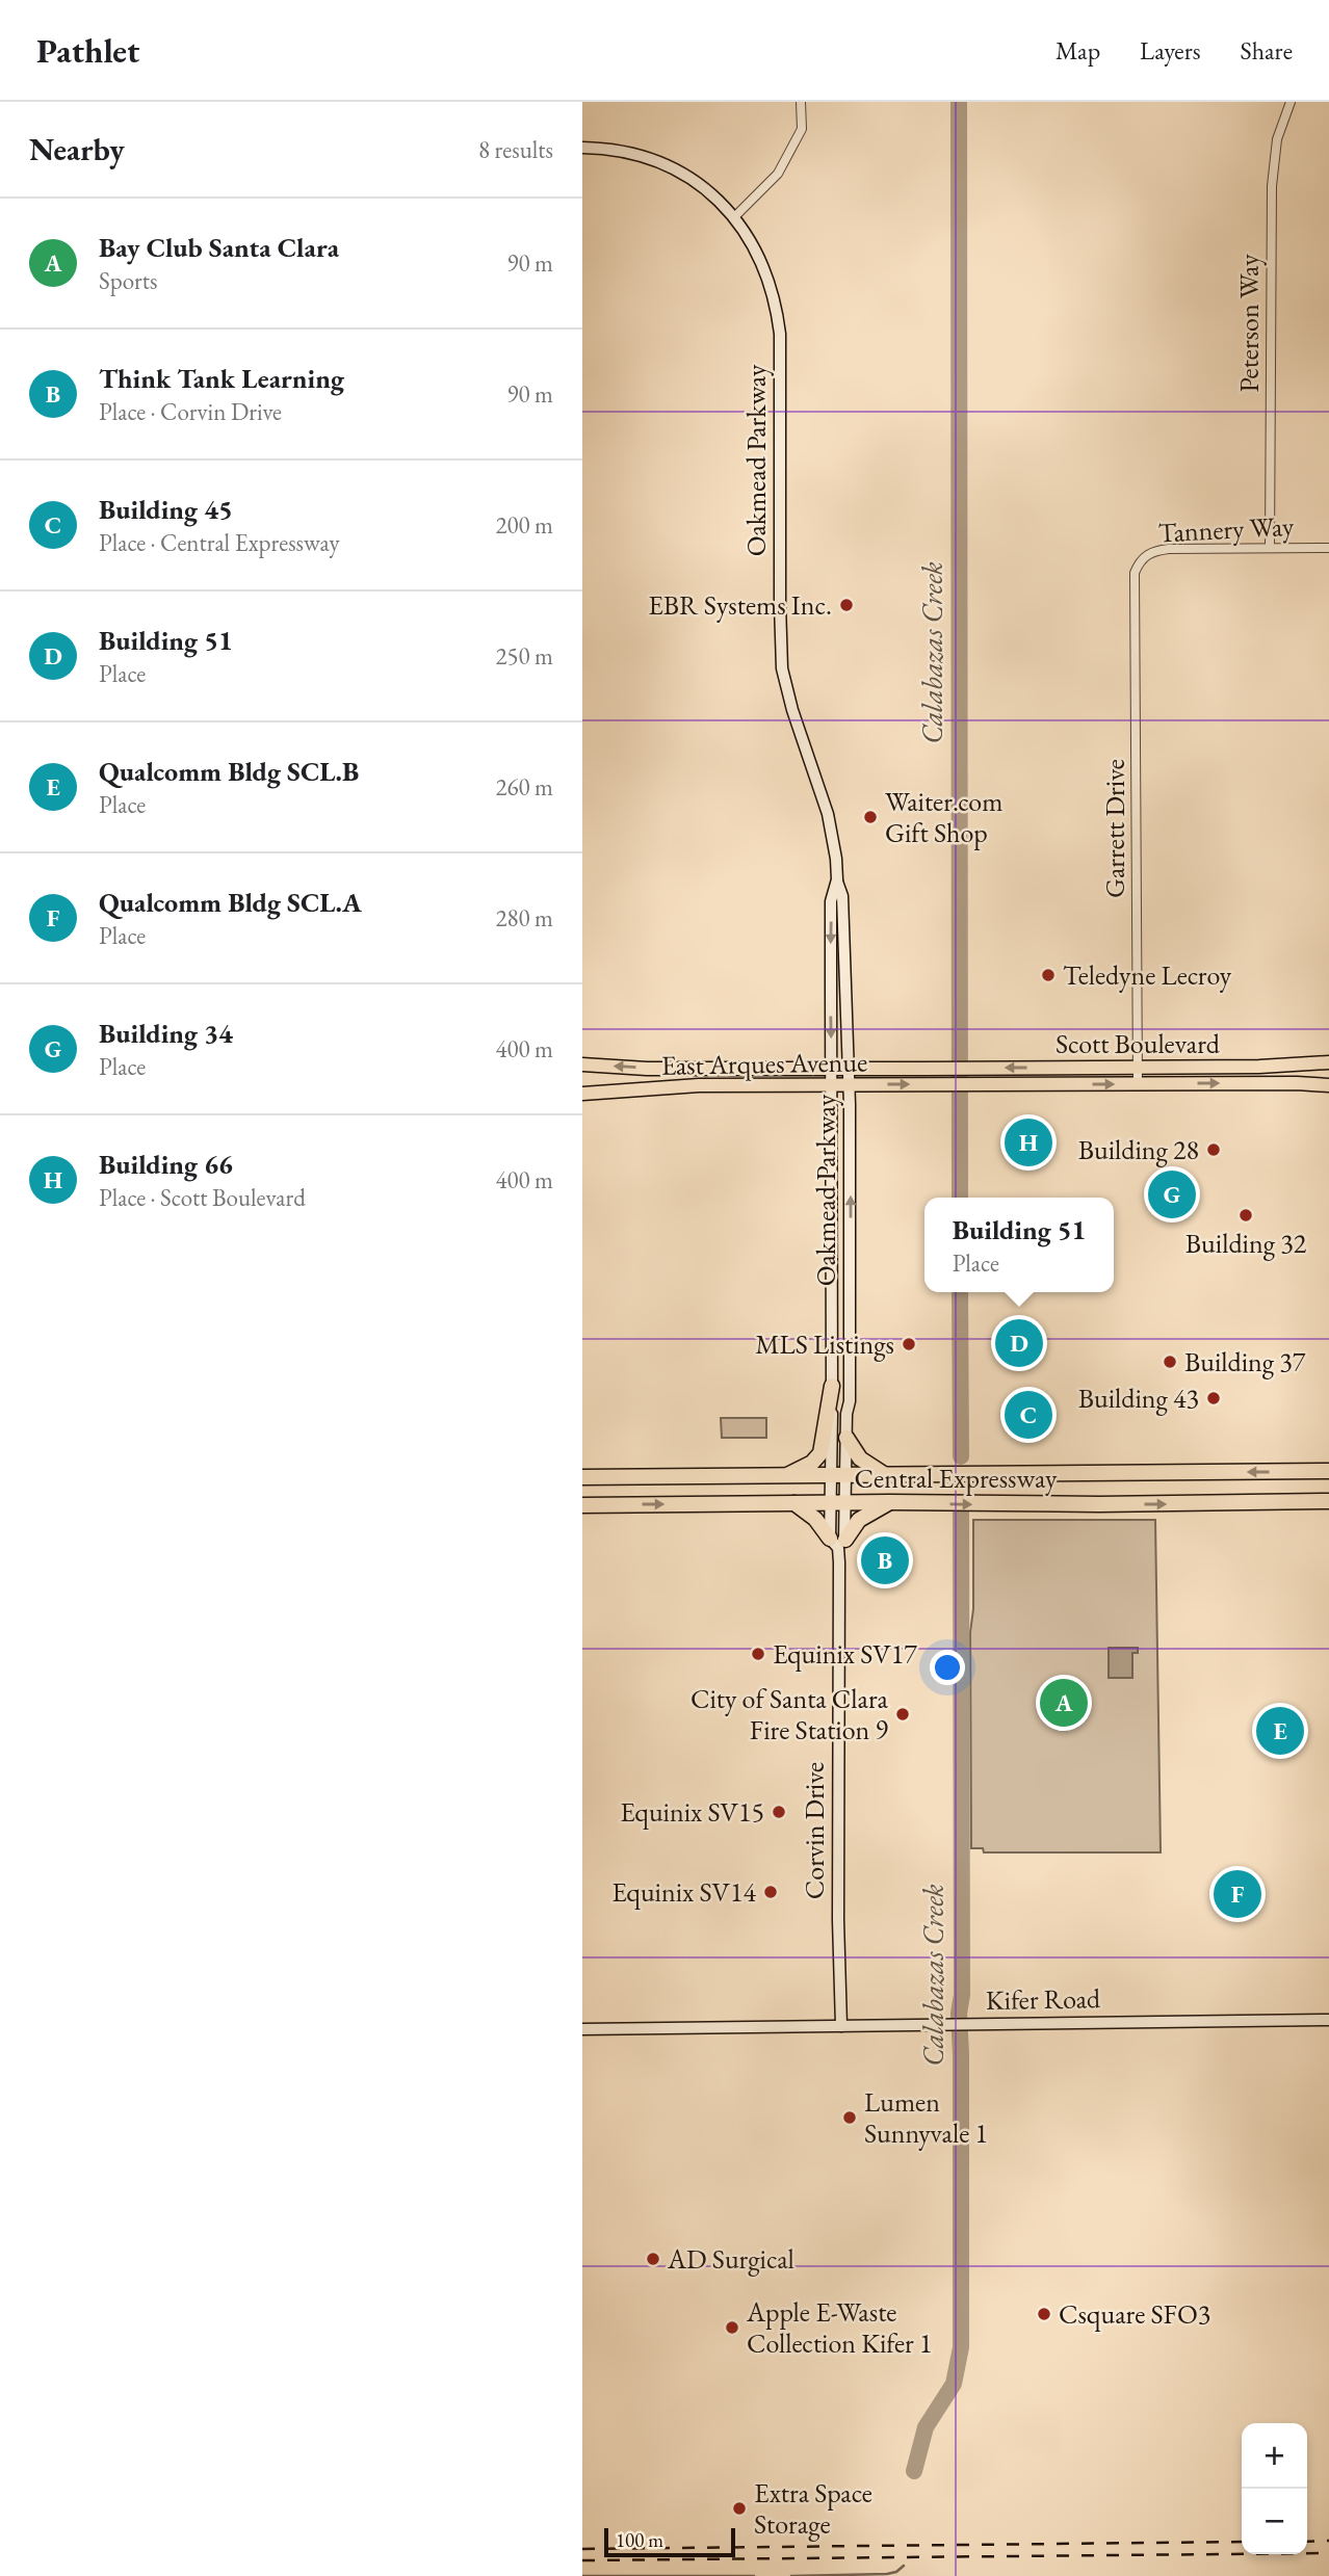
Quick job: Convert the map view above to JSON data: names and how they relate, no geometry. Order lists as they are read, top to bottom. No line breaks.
{"streets":{"highway":["Central Expressway"],"main road":["Oakmead Parkway","Scott Boulevard","East Arques Avenue","Corvin Drive","Kifer Road"],"street":["Peterson Way","Tannery Way","Garrett Drive"]},"crossings":[["Peterson Way","Tannery Way"],["Oakmead Parkway","East Arques Avenue"],["Oakmead Parkway","Central Expressway"],["Oakmead Parkway","Corvin Drive"],["Tannery Way","Garrett Drive"],["Garrett Drive","Scott Boulevard"],["Scott Boulevard","East Arques Avenue"],["Central Expressway","Corvin Drive"],["Corvin Drive","Kifer Road"]],"water":["Calabazas Creek"],"places":["EBR Systems Inc.","Waiter.com Gift Shop","Teledyne Lecroy","Building 28","Building 32","MLS Listings","Building 37","Building 43","Equinix SV17","City of Santa Clara Fire Station 9","Equinix SV15","Equinix SV14","Lumen Sunnyvale 1","AD Surgical","Csquare SFO3","Apple E-Waste Collection Kifer 1","Extra Space Storage"],"scale_bar":"100 m","page":{"header":"Pathlet","nav":["Map","Layers","Share"],"heading":["Nearby","8 results"],"list":[{"mark":"A","name":"Bay Club Santa Clara","note":"Sports","value":"90 m"},{"mark":"B","name":"Think Tank Learning","note":"Place · Corvin Drive","value":"90 m"},{"mark":"C","name":"Building 45","note":"Place · Central Expressway","value":"200 m"},{"mark":"D","name":"Building 51","note":"Place","value":"250 m"},{"mark":"E","name":"Qualcomm Bldg SCL.B","note":"Place","value":"260 m"},{"mark":"F","name":"Qualcomm Bldg SCL.A","note":"Place","value":"280 m"},{"mark":"G","name":"Building 34","note":"Place","value":"400 m"},{"mark":"H","name":"Building 66","note":"Place · Scott Boulevard","value":"400 m"}],"pins":["H","G","D","C","B","A","E","F"],"popup":["Building 51","Place"],"map_buttons":["+","−"],"scale":"100 m"}}
